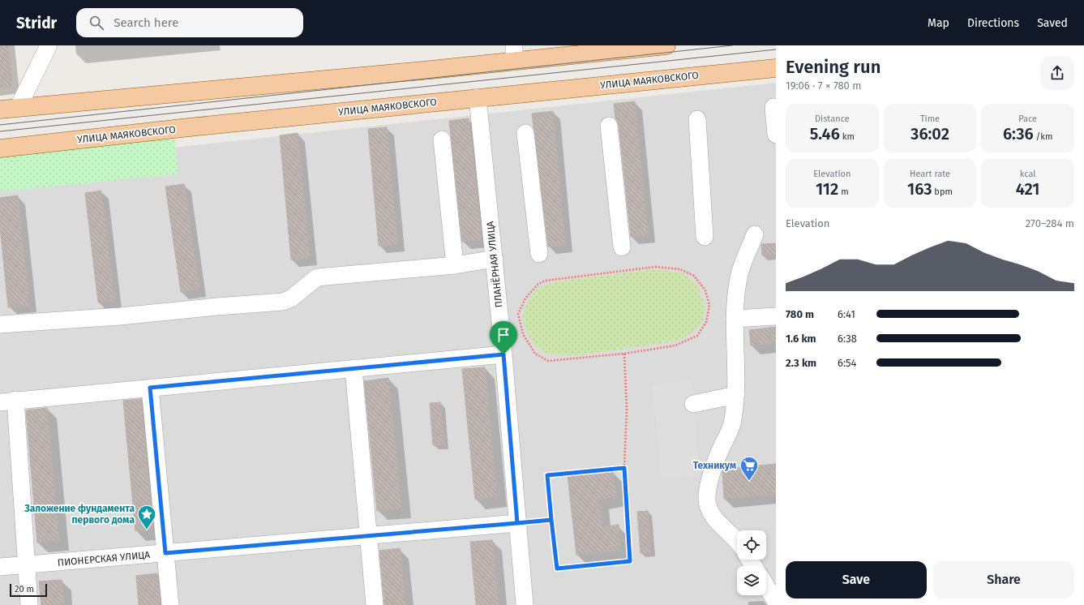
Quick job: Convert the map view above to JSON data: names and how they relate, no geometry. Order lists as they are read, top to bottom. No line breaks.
{"streets":{"main road":["УЛИЦА МАЯКОВСКОГО"],"street":["ПЛАНЁРНАЯ УЛИЦА","ПИОНЕРСКАЯ УЛИЦА"]},"crossings":[["УЛИЦА МАЯКОВСКОГО","ПЛАНЁРНАЯ УЛИЦА"],["ПЛАНЁРНАЯ УЛИЦА","ПИОНЕРСКАЯ УЛИЦА"]],"places":{"supermarket":["Техникум"],"place":["Заложение фундамента первого дома"]},"scale_bar":"20 m","page":{"header":"Stridr","search":"Search here","nav":["Map","Directions","Saved"],"heading":["Evening run","19:06 · 7 × 780 m"],"stats":[["Distance","5.46 km"],["Time","36:02"],["Pace","6:36 /km"],["Elevation","112 m"],["Heart rate","163 bpm"],["kcal","421"]],"chart":["Elevation","270–284 m"],"list":[{"name":"780 m","note":"6:41"},{"name":"1.6 km","note":"6:38"},{"name":"2.3 km","note":"6:54"}],"buttons":["Save","Share"],"scale":"20 m"}}
